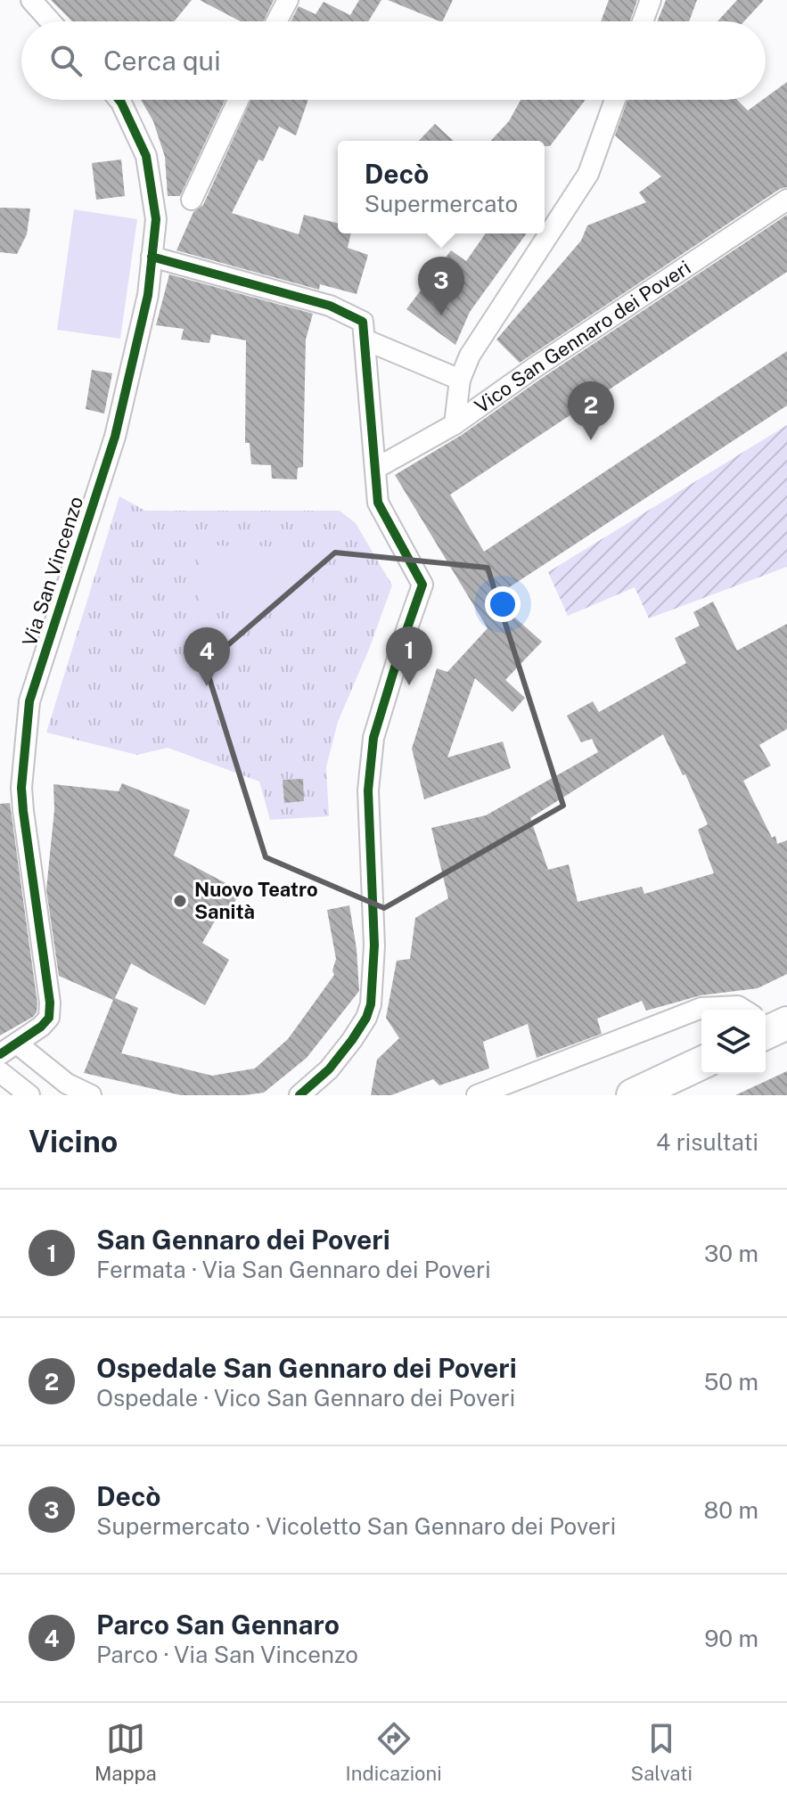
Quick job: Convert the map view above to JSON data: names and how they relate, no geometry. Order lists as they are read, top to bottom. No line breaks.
{"streets":{"street":["Vico San Gennaro dei Poveri","Via San Vincenzo"]},"places":["Nuovo Teatro Sanità"],"page":{"search":"Cerca qui","popup":["Decò","Supermercato"],"pins":["3","2","1","4"],"heading":["Vicino","4 risultati"],"list":[{"mark":"1","name":"San Gennaro dei Poveri","note":"Fermata · Via San Gennaro dei Poveri","value":"30 m"},{"mark":"2","name":"Ospedale San Gennaro dei Poveri","note":"Ospedale · Vico San Gennaro dei Poveri","value":"50 m"},{"mark":"3","name":"Decò","note":"Supermercato · Vicoletto San Gennaro dei Poveri","value":"80 m"},{"mark":"4","name":"Parco San Gennaro","note":"Parco · Via San Vincenzo","value":"90 m"}],"nav":["Mappa","Indicazioni","Salvati"]}}
